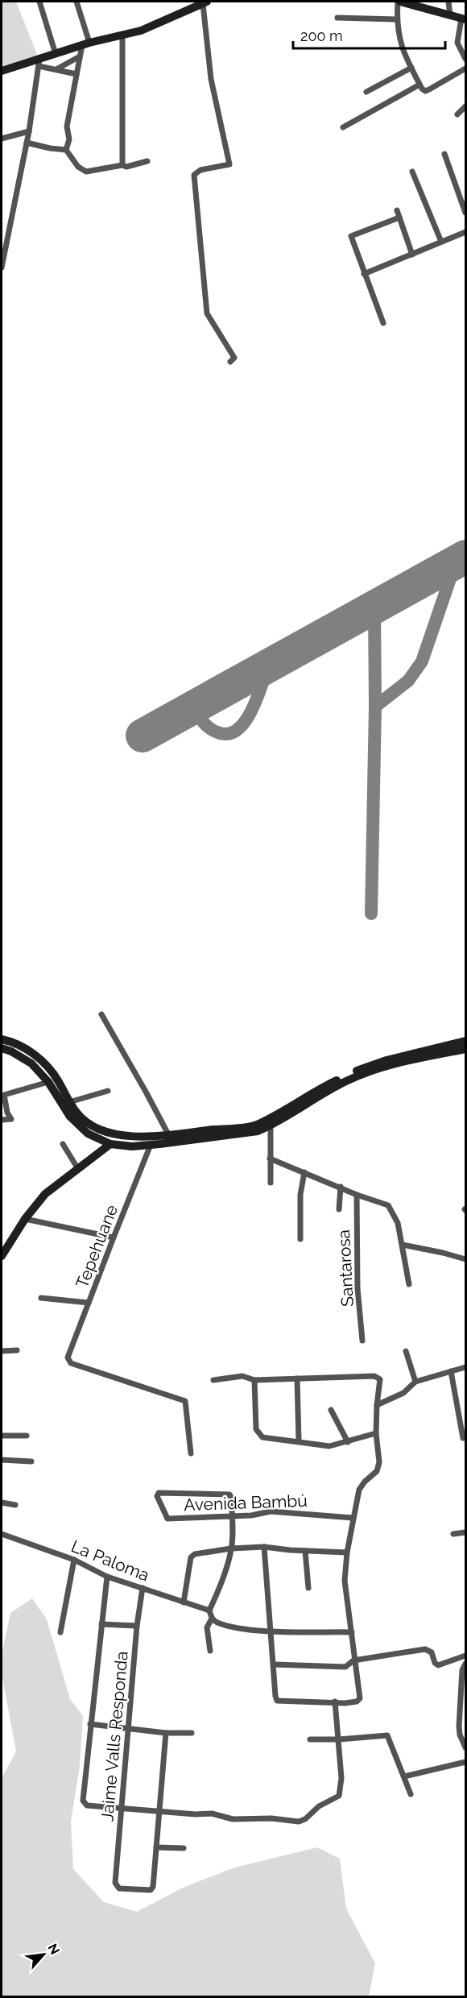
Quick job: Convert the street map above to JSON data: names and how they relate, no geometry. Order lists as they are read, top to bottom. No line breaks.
{"streets":{"street":["Tepehuane","Santarosa","Avenida Bambú","La Paloma","Jaime Valls Responda"]},"crossings":[["La Paloma","Jaime Valls Responda"]],"scale_bar":"200 m","north":"top right"}
